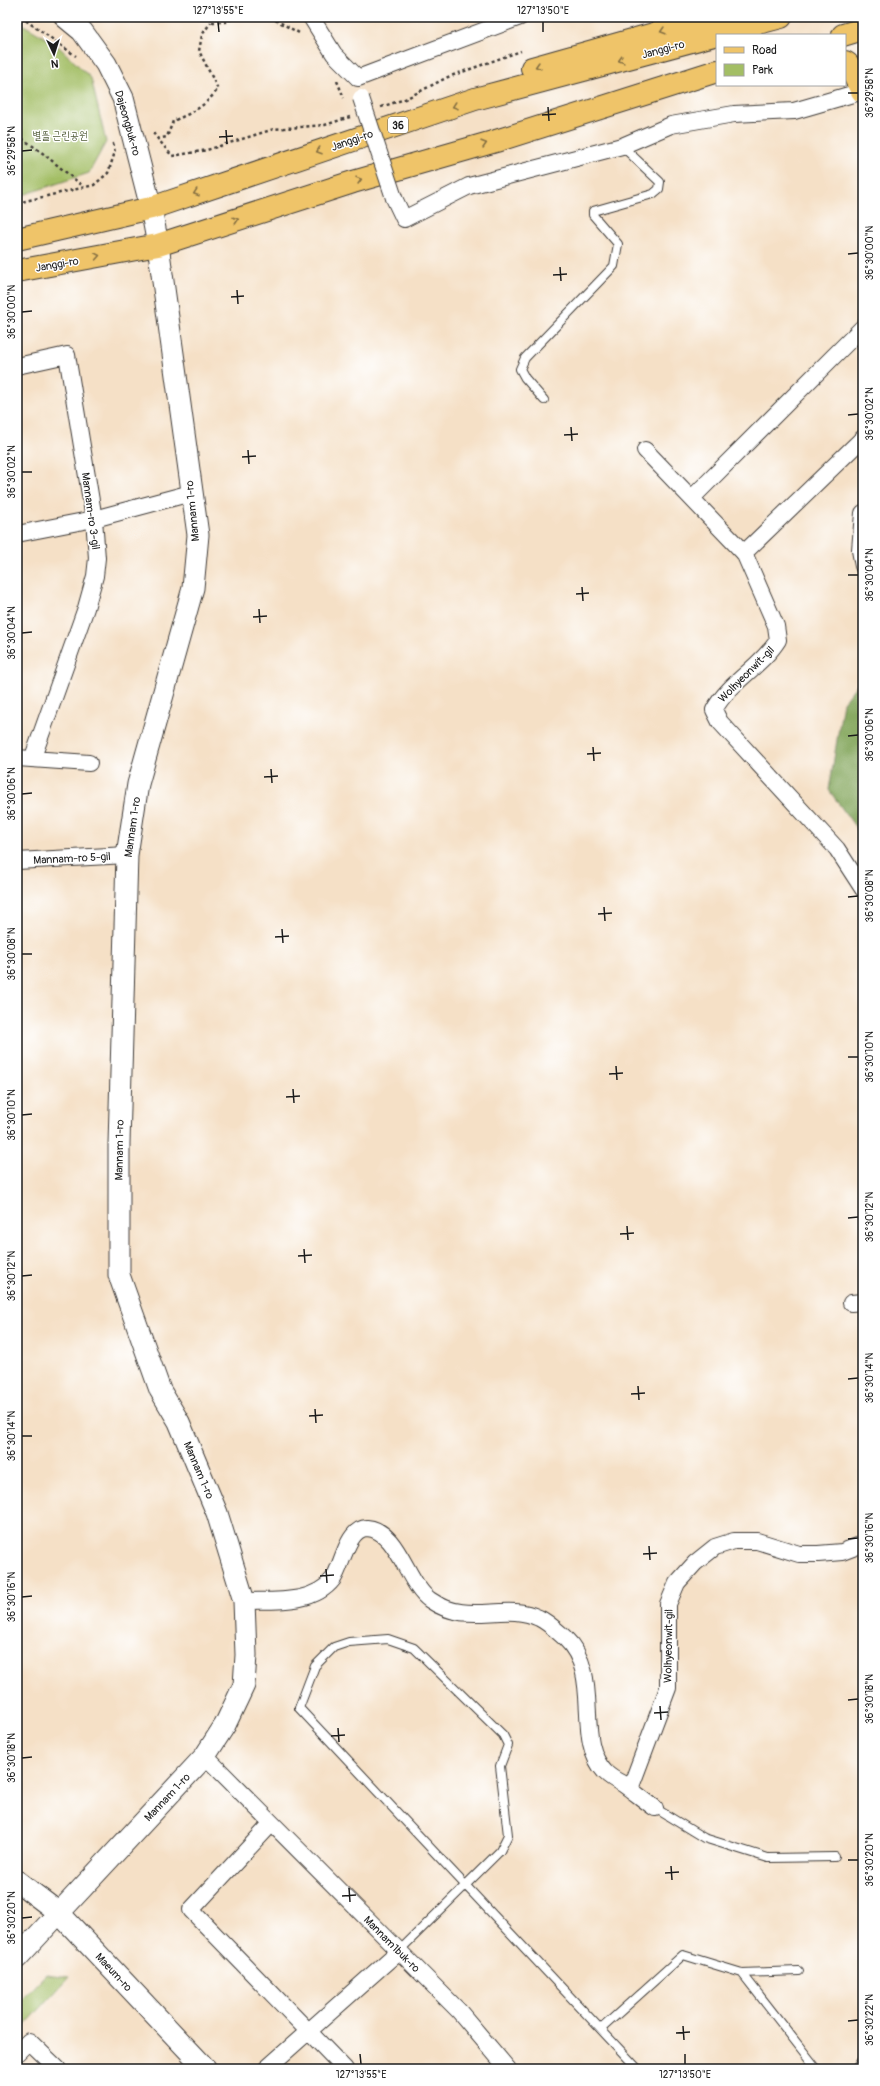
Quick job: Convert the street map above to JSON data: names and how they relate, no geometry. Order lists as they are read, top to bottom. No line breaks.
{"streets":{"main road":["Janggi-ro","36"],"street":["Dajeongbuk-ro","Mannam-ro 3-gil","Mannam 1-ro","Wolhyeonwit-gil","Mannam-ro 5-gil","Mannam1buk-ro","Maeum-ro"]},"crossings":[["Janggi-ro","Dajeongbuk-ro"],["Janggi-ro","Mannam 1-ro"],["Dajeongbuk-ro","Mannam 1-ro"],["Mannam 1-ro","Mannam-ro 5-gil"],["Mannam 1-ro","Mannam1buk-ro"],["Mannam 1-ro","Maeum-ro"]],"parks":["별뜰 근린공원"],"legend":["Road","Park"],"north":"bottom","coordinates":["127°13'55\"E","127°13'50\"E","36°29'58\"N","36°30'00\"N","36°30'02\"N","36°30'04\"N","36°30'06\"N","36°30'08\"N","36°30'10\"N","36°30'12\"N","36°30'14\"N","36°30'16\"N","36°30'18\"N","36°30'20\"N","36°30'22\"N"]}
